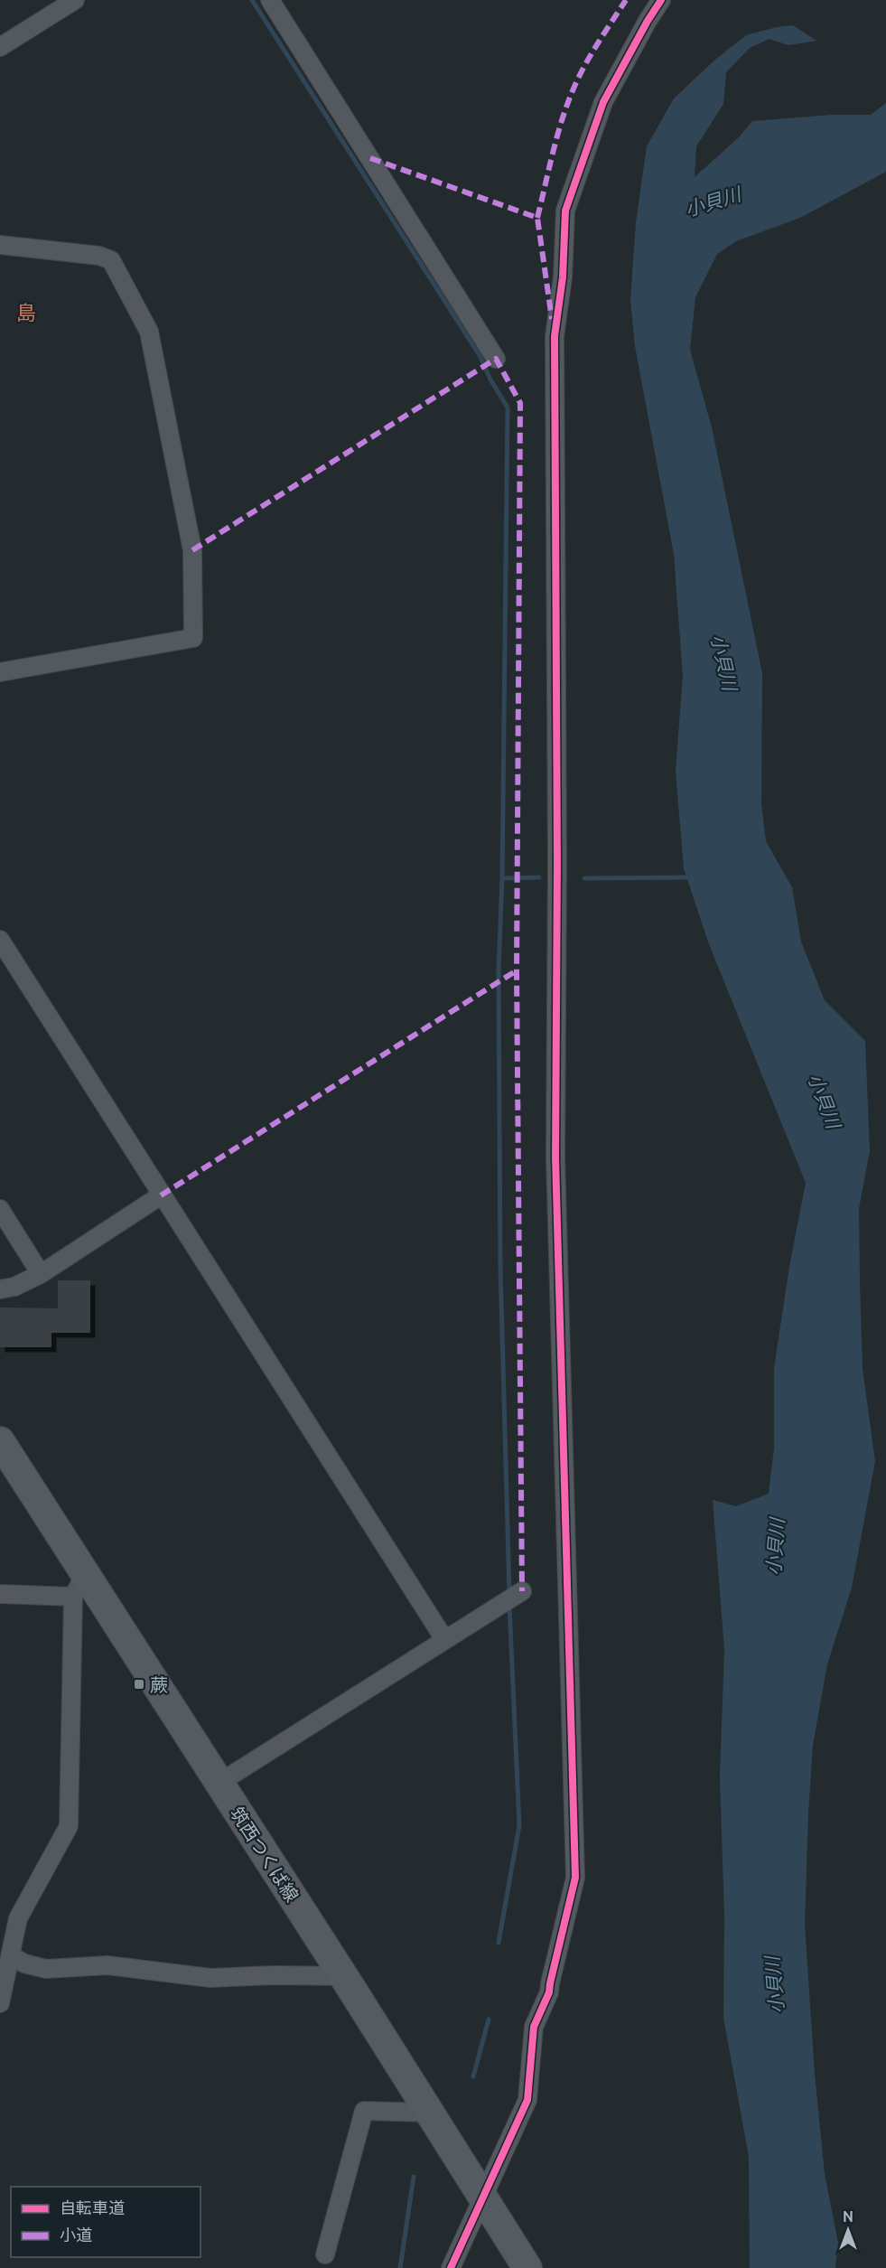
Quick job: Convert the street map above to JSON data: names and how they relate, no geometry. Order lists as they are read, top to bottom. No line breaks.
{"streets":{"main road":["筑西つくば線"]},"districts":["島"],"water":["小貝川"],"places":{"transit":["蕨"]},"legend":["自転車道","小道"],"north":"top"}
